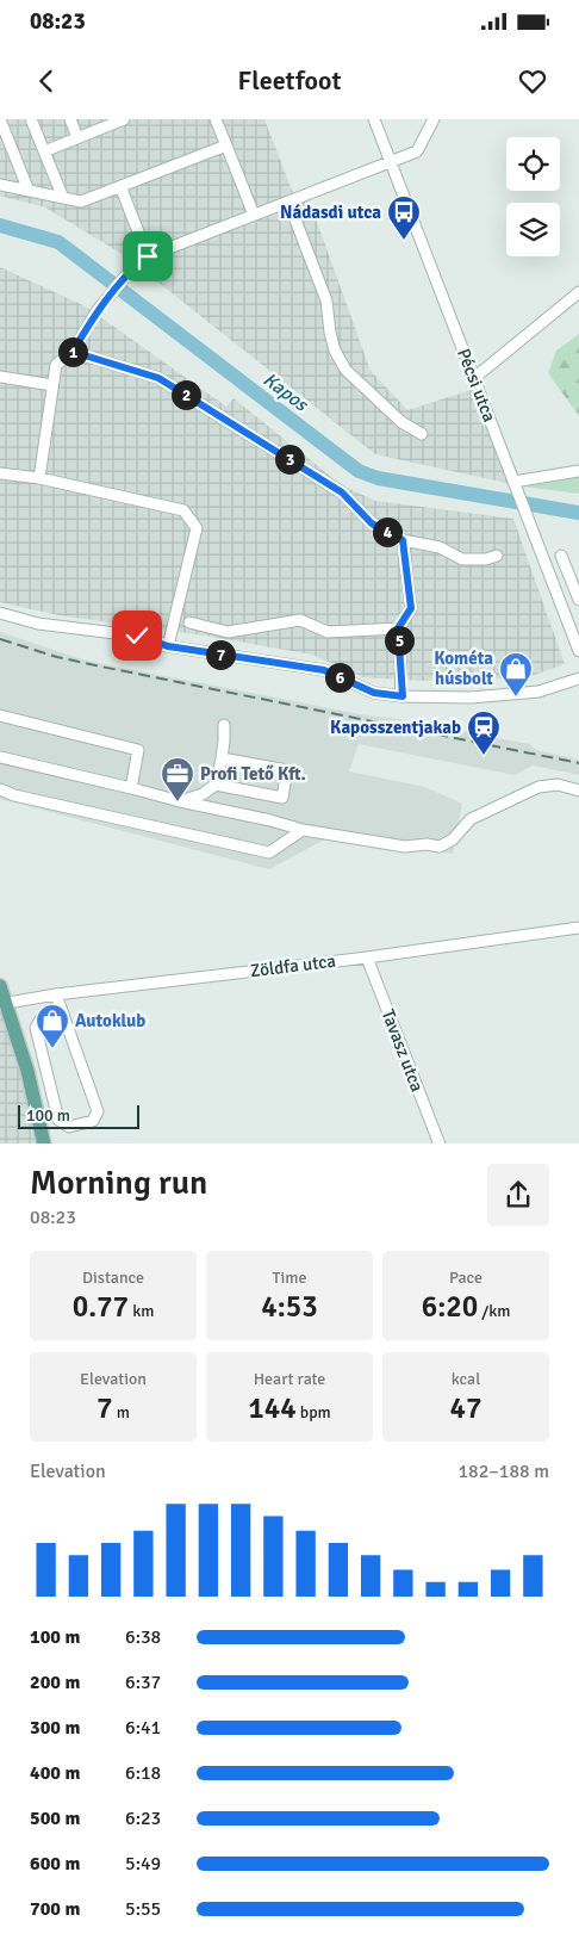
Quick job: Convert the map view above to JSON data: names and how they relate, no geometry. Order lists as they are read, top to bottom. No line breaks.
{"streets":{"street":["Pécsi utca","Zöldfa utca","Tavasz utca"]},"crossings":[["Zöldfa utca","Tavasz utca"]],"water":["Kapos"],"places":{"bus stop":["Nádasdi utca"],"shop":["Kométa húsbolt","Autoklub"],"station":["Kaposszentjakab"],"office":["Profi Tető Kft."]},"scale_bar":"100 m","page":{"status":"08:23","header":"Fleetfoot","pins":["1","2","3","4","5","7","6"],"scale":"100 m","heading":["Morning run","08:23"],"stats":[["Distance","0.77 km"],["Time","4:53"],["Pace","6:20 /km"],["Elevation","7 m"],["Heart rate","144 bpm"],["kcal","47"]],"chart":["Elevation","182–188 m"],"list":[{"name":"100 m","note":"6:38"},{"name":"200 m","note":"6:37"},{"name":"300 m","note":"6:41"},{"name":"400 m","note":"6:18"},{"name":"500 m","note":"6:23"},{"name":"600 m","note":"5:49"},{"name":"700 m","note":"5:55"}]}}
